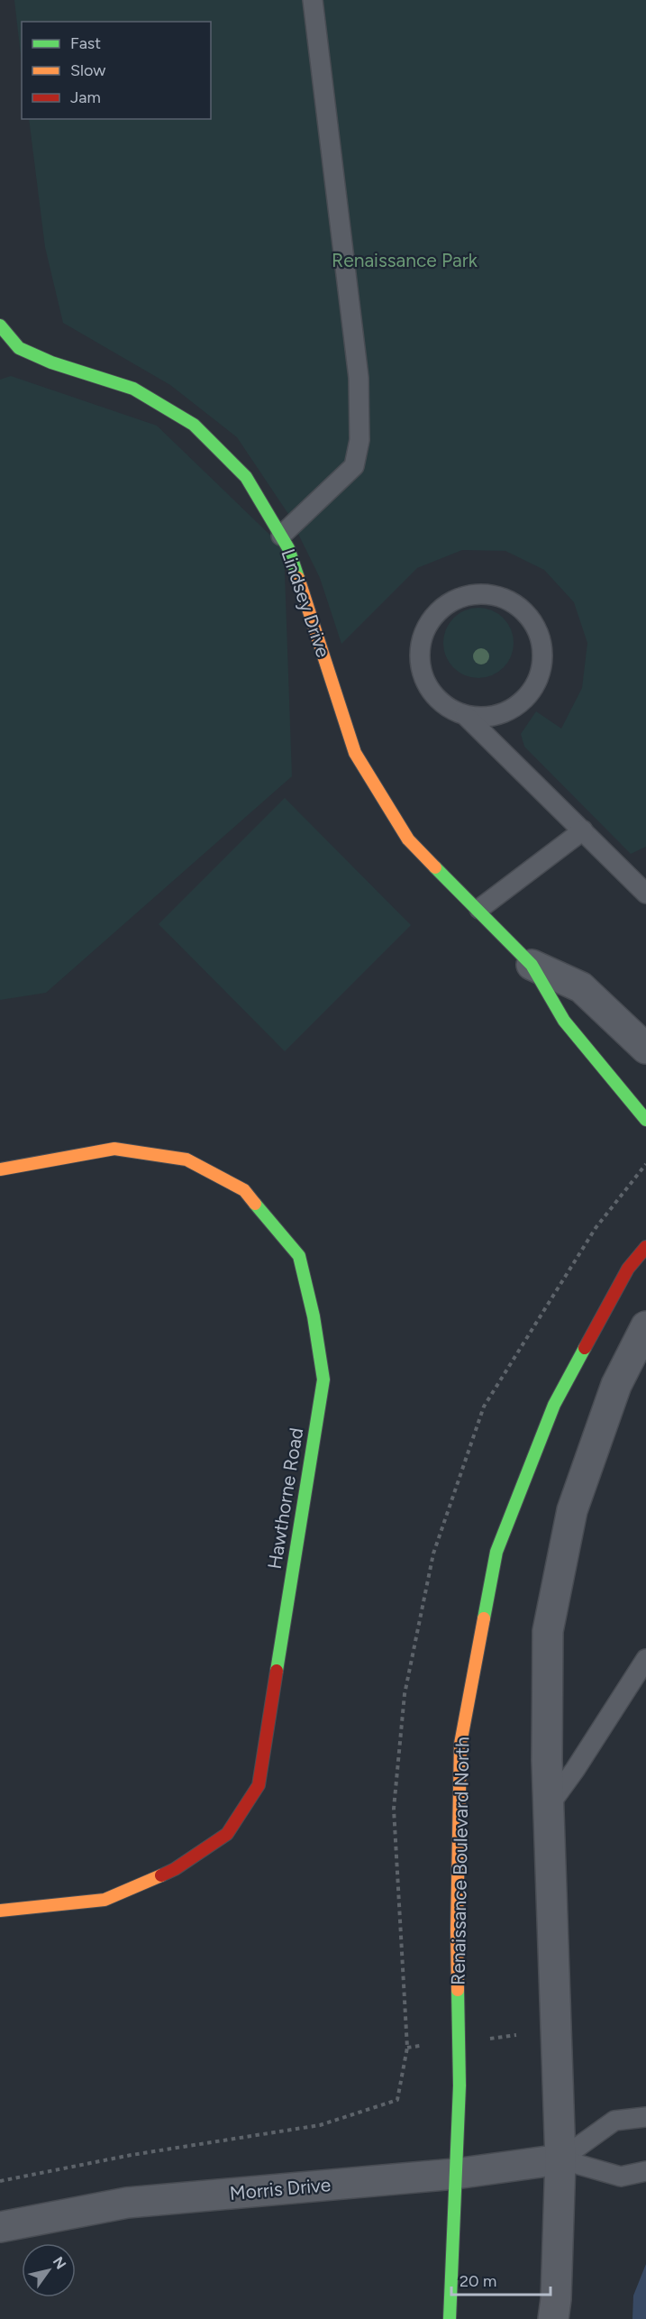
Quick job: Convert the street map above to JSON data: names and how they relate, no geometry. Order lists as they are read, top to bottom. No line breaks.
{"streets":{"street":["Lindsey Drive","Hawthorne Road","Renaissance Boulevard North","Morris Drive"]},"crossings":[["Renaissance Boulevard North","Morris Drive"]],"parks":["Renaissance Park"],"legend":["Fast","Slow","Jam"],"scale_bar":"20 m","north":"top right"}
